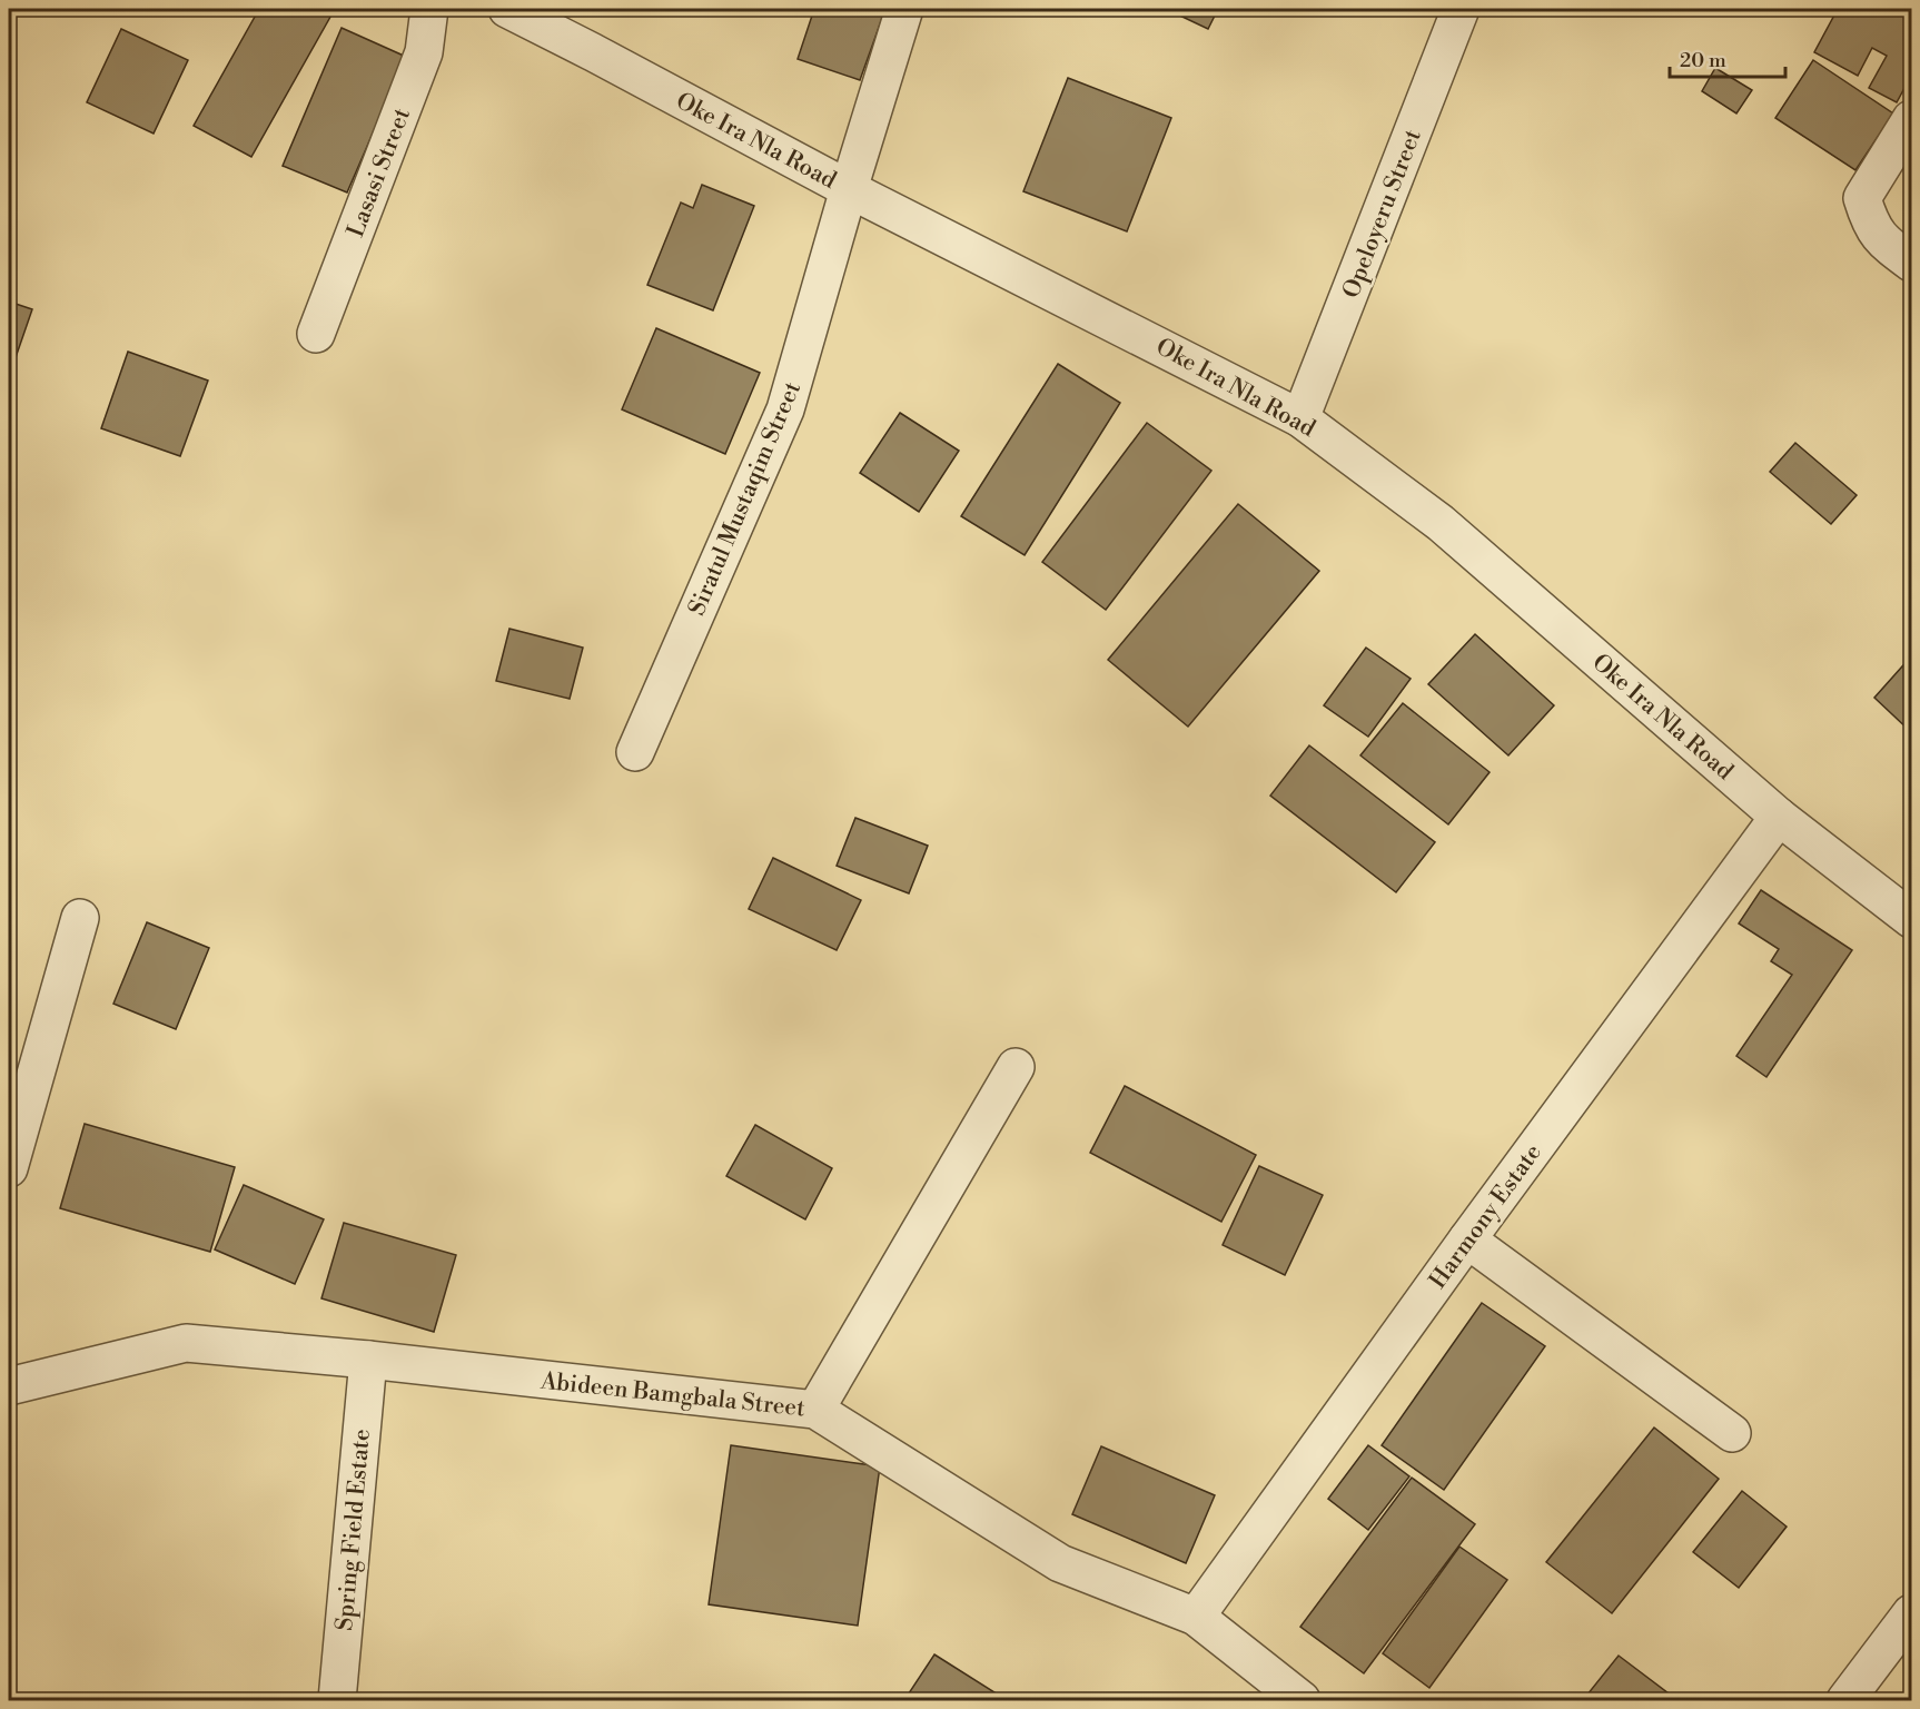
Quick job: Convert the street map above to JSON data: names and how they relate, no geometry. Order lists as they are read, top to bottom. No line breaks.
{"streets":{"street":["Oke Ira Nla Road","Lasasi Street","Opeloyeru Street","Siratul Mustaqim Street","Harmony Estate","Abideen Bamgbala Street","Spring Field Estate"]},"crossings":[["Oke Ira Nla Road","Opeloyeru Street"],["Oke Ira Nla Road","Siratul Mustaqim Street"],["Oke Ira Nla Road","Harmony Estate"],["Harmony Estate","Abideen Bamgbala Street"],["Abideen Bamgbala Street","Spring Field Estate"]],"scale_bar":"20 m"}
